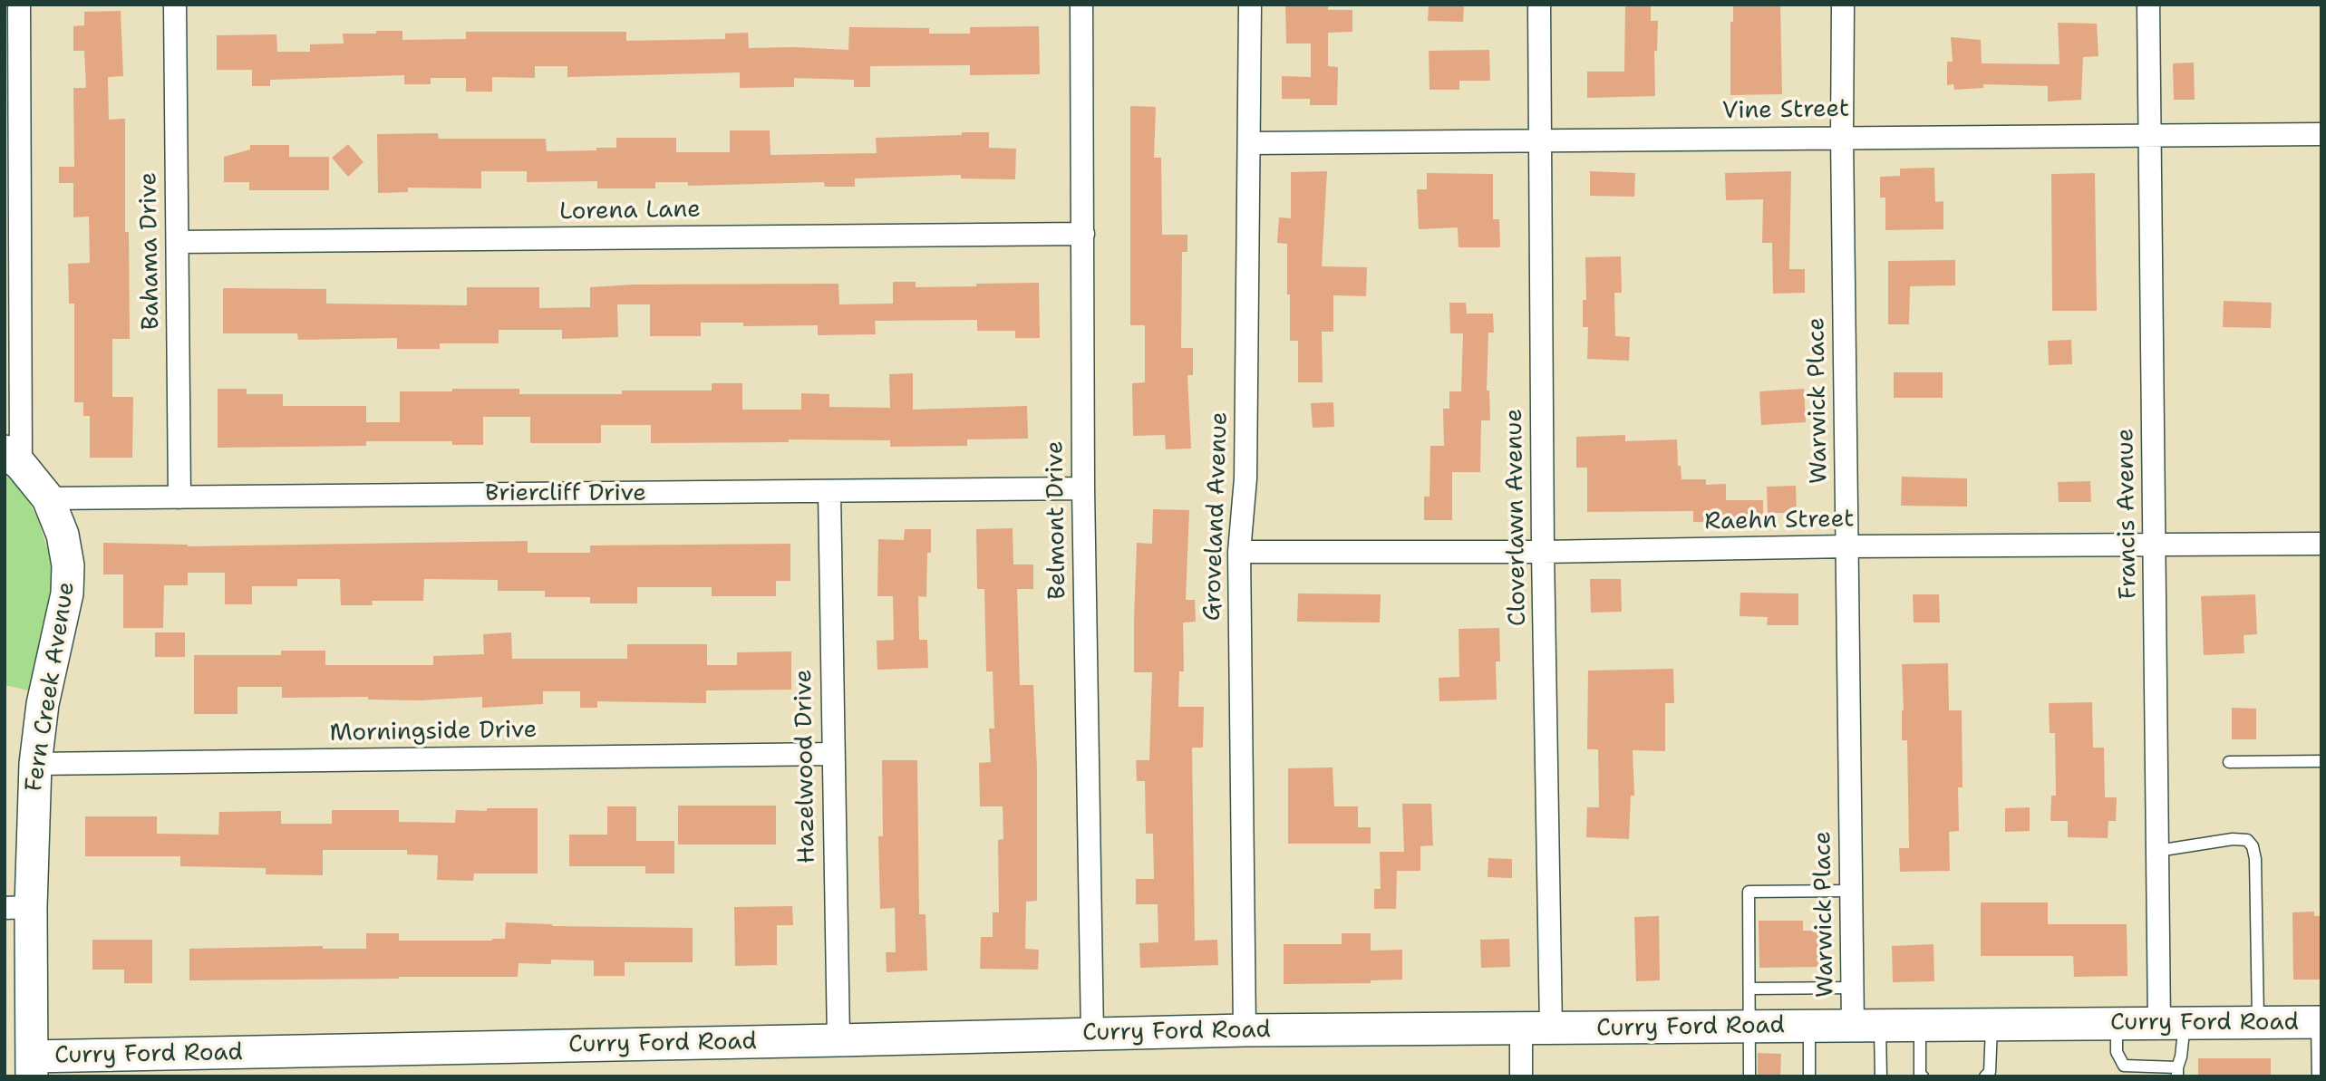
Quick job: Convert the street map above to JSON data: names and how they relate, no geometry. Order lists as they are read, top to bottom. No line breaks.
{"streets":{"street":["Vine Street","Lorena Lane","Bahama Drive","Warwick Place","Briercliff Drive","Francis Avenue","Groveland Avenue","Cloverlawn Avenue","Belmont Drive","Raehn Street","Fern Creek Avenue","Morningside Drive","Hazelwood Drive","Curry Ford Road"]},"crossings":[["Vine Street","Warwick Place"],["Vine Street","Francis Avenue"],["Vine Street","Groveland Avenue"],["Vine Street","Cloverlawn Avenue"],["Lorena Lane","Bahama Drive"],["Lorena Lane","Belmont Drive"],["Bahama Drive","Briercliff Drive"],["Warwick Place","Raehn Street"],["Warwick Place","Curry Ford Road"],["Briercliff Drive","Belmont Drive"],["Briercliff Drive","Fern Creek Avenue"],["Briercliff Drive","Hazelwood Drive"],["Francis Avenue","Raehn Street"],["Francis Avenue","Curry Ford Road"],["Groveland Avenue","Raehn Street"],["Groveland Avenue","Curry Ford Road"],["Cloverlawn Avenue","Raehn Street"],["Cloverlawn Avenue","Curry Ford Road"],["Belmont Drive","Curry Ford Road"],["Fern Creek Avenue","Morningside Drive"],["Fern Creek Avenue","Curry Ford Road"],["Morningside Drive","Hazelwood Drive"],["Hazelwood Drive","Curry Ford Road"]]}
